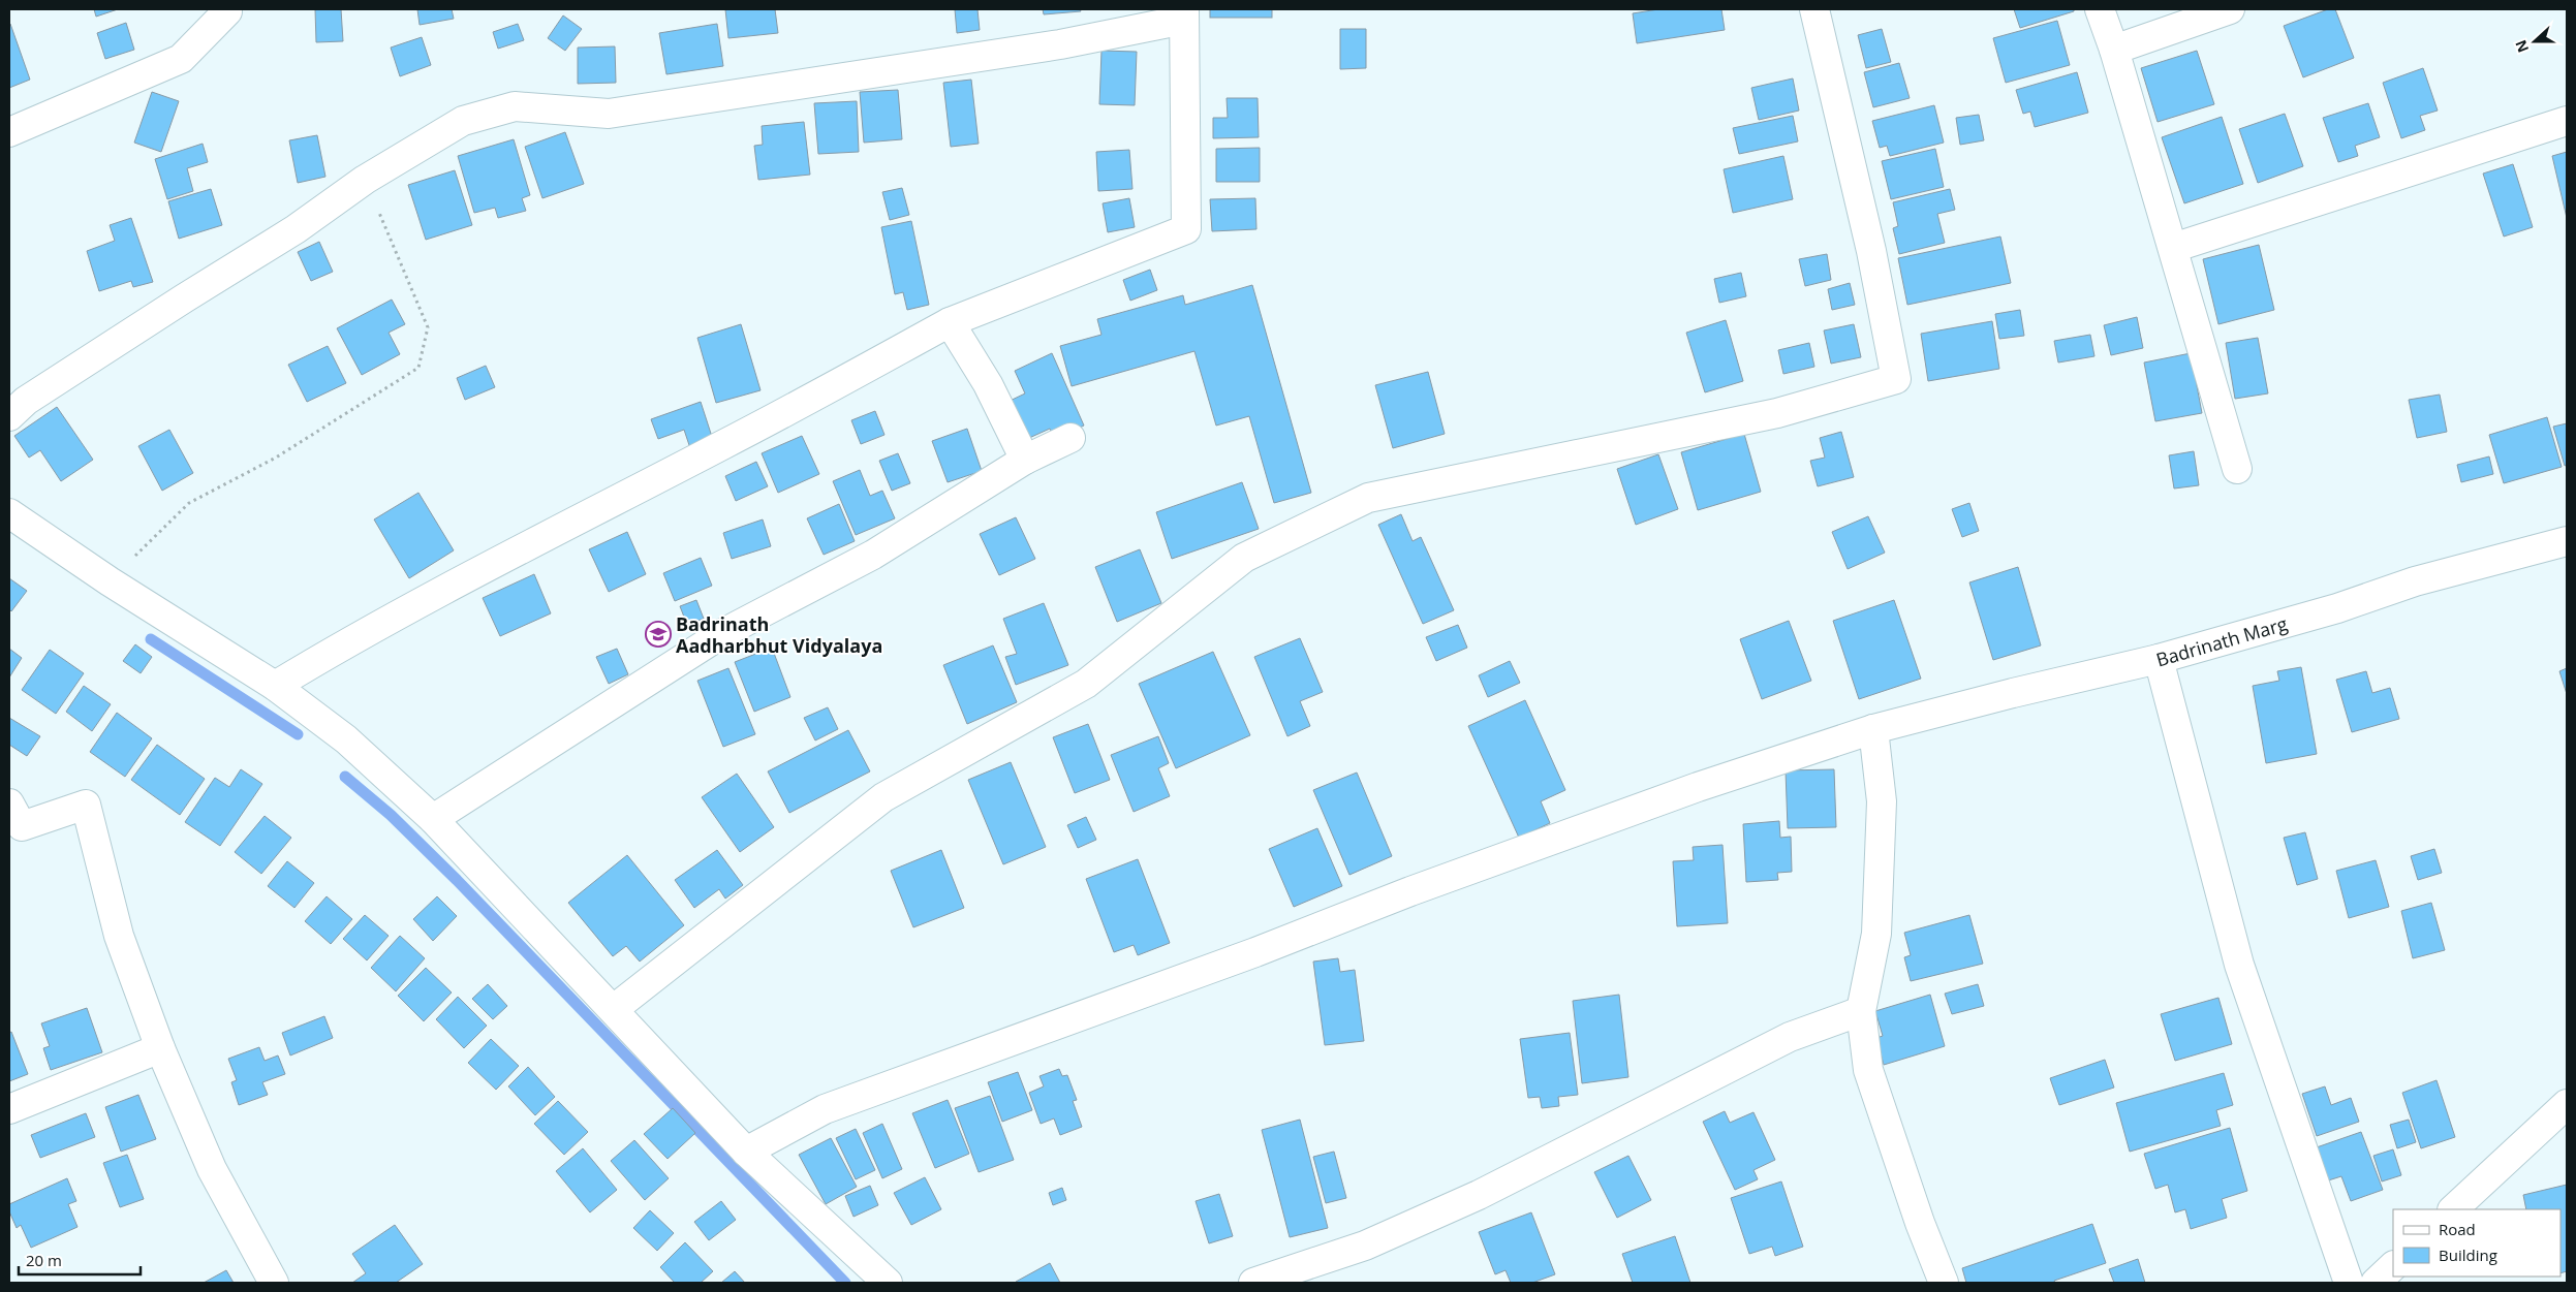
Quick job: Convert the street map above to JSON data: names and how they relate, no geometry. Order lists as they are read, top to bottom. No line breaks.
{"streets":{"street":["Badrinath Marg"]},"places":{"school or university":["Badrinath Aadharbhut Vidyalaya"]},"legend":["Road","Building"],"scale_bar":"20 m","north":"left"}
